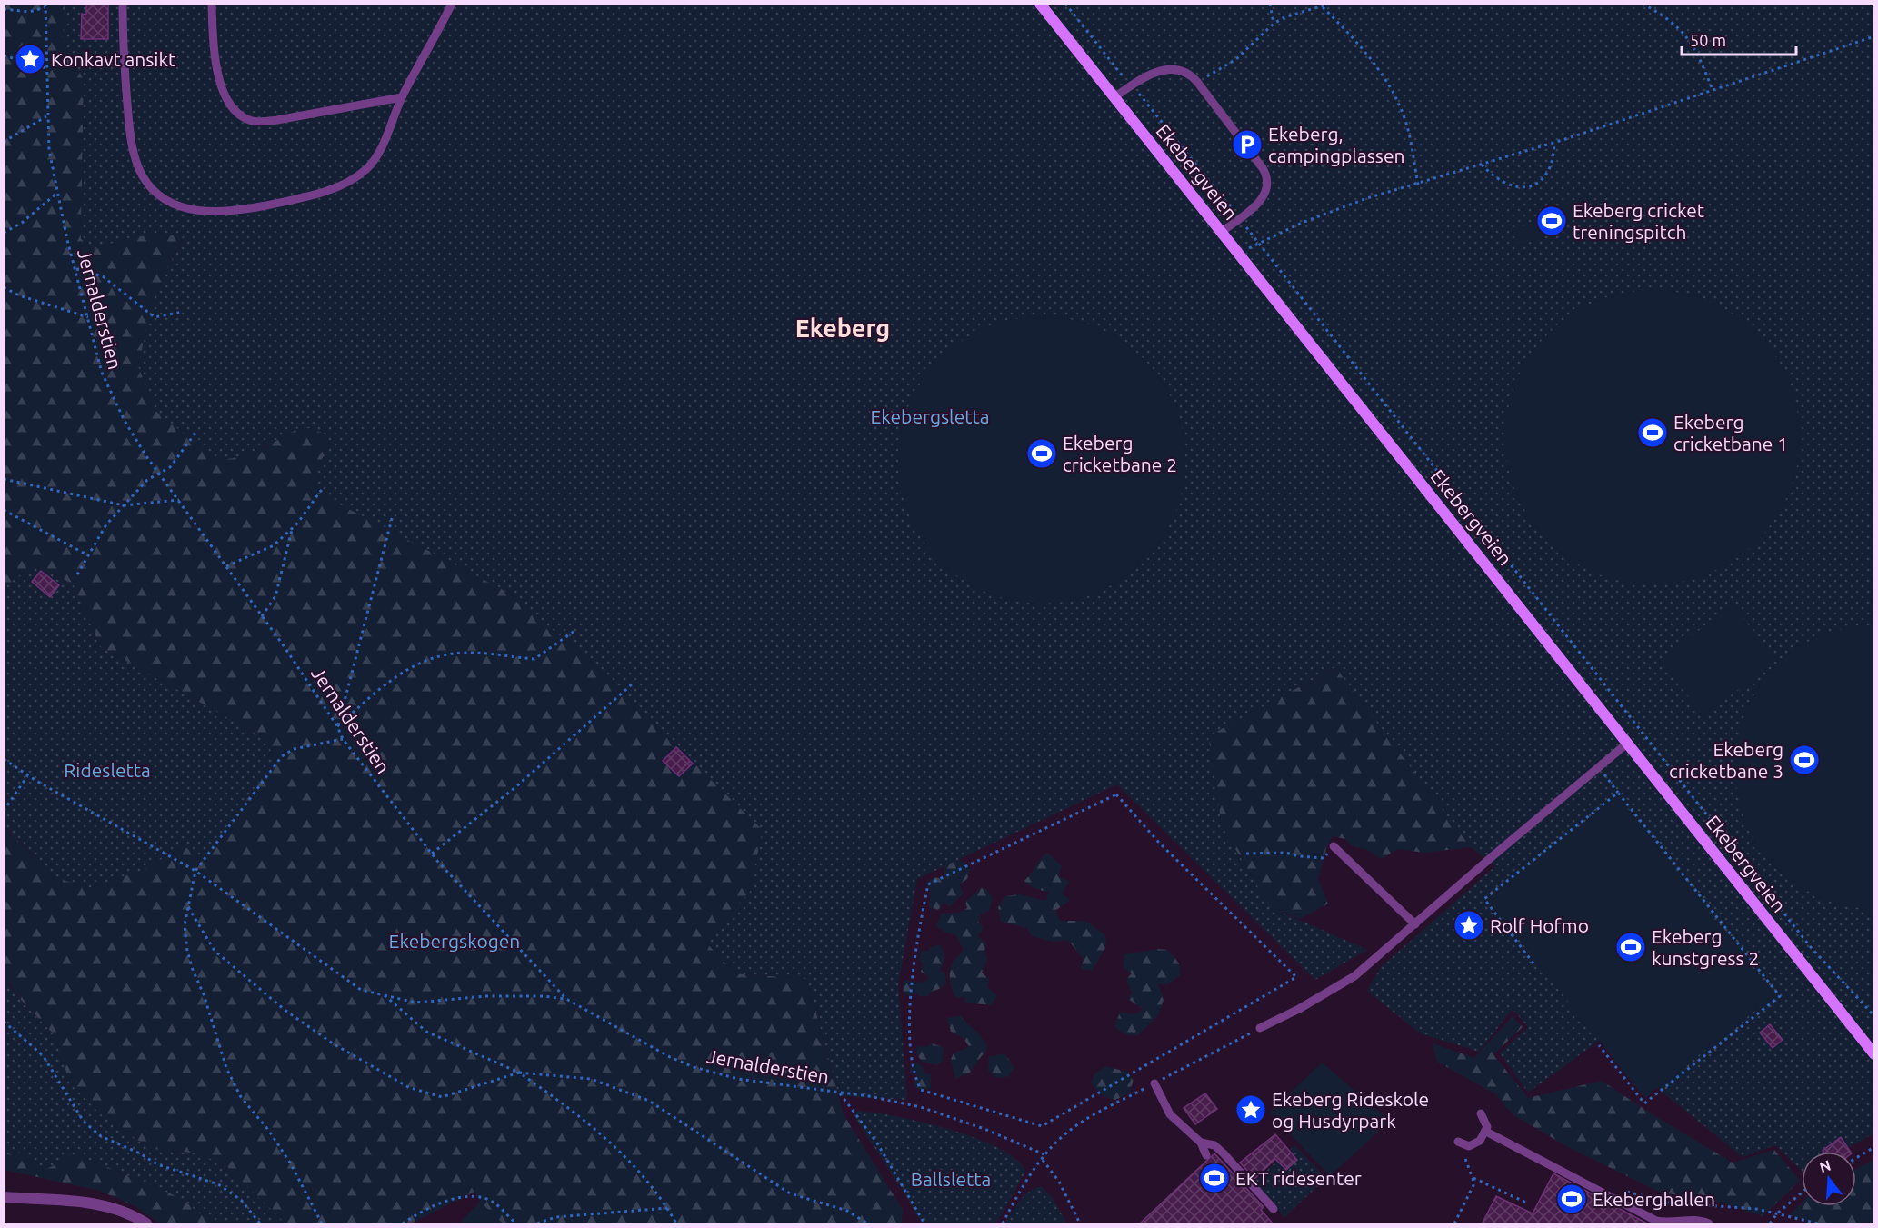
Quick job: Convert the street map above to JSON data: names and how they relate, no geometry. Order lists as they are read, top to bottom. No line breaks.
{"streets":{"street":["Ekebergveien"],"path":["Jernalderstien"]},"districts":["Ekeberg"],"parks":["Ekebergsletta","Ridesletta","Ekebergskogen","Ballsletta"],"places":{"place":["Konkavt ansikt","Rolf Hofmo","Ekeberg Rideskole og Husdyrpark"],"parking":["Ekeberg, campingplassen"],"sports":["Ekeberg cricket treningspitch","Ekeberg cricketbane 1","Ekeberg cricketbane 2","Ekeberg cricketbane 3","Ekeberg kunstgress 2","EKT ridesenter","Ekeberghallen"]},"scale_bar":"50 m","north":"top"}
